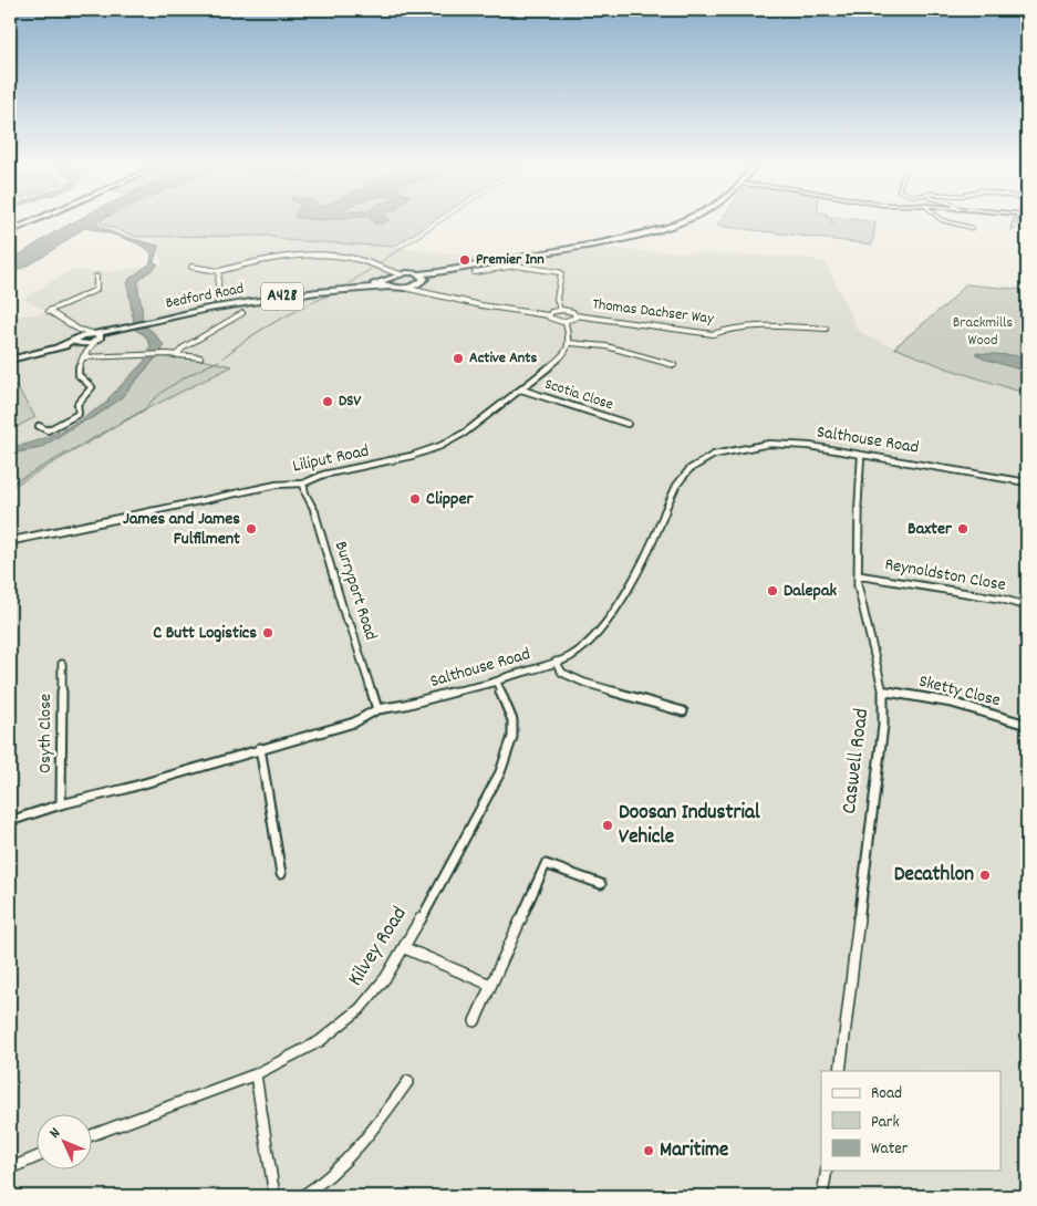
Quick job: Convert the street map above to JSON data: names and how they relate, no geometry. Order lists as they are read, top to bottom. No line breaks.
{"streets":{"highway":["Bedford Road","A428"],"street":["Thomas Dachser Way","Scotia Close","Salthouse Road","Liliput Road","Reynoldston Close","Burryport Road","Sketty Close","Osyth Close","Caswell Road","Kilvey Road"]},"crossings":[["Scotia Close","Liliput Road"],["Salthouse Road","Burryport Road"],["Salthouse Road","Osyth Close"],["Salthouse Road","Caswell Road"],["Salthouse Road","Kilvey Road"],["Liliput Road","Burryport Road"],["Reynoldston Close","Caswell Road"],["Sketty Close","Caswell Road"]],"parks":["Brackmills Wood"],"places":["Premier Inn","Active Ants","DSV","Clipper","James and James Fulfilment","Baxter","Dalepak","C Butt Logistics","Doosan Industrial Vehicle","Decathlon","Maritime"],"legend":["Road","Park","Water"],"north":"top left"}
